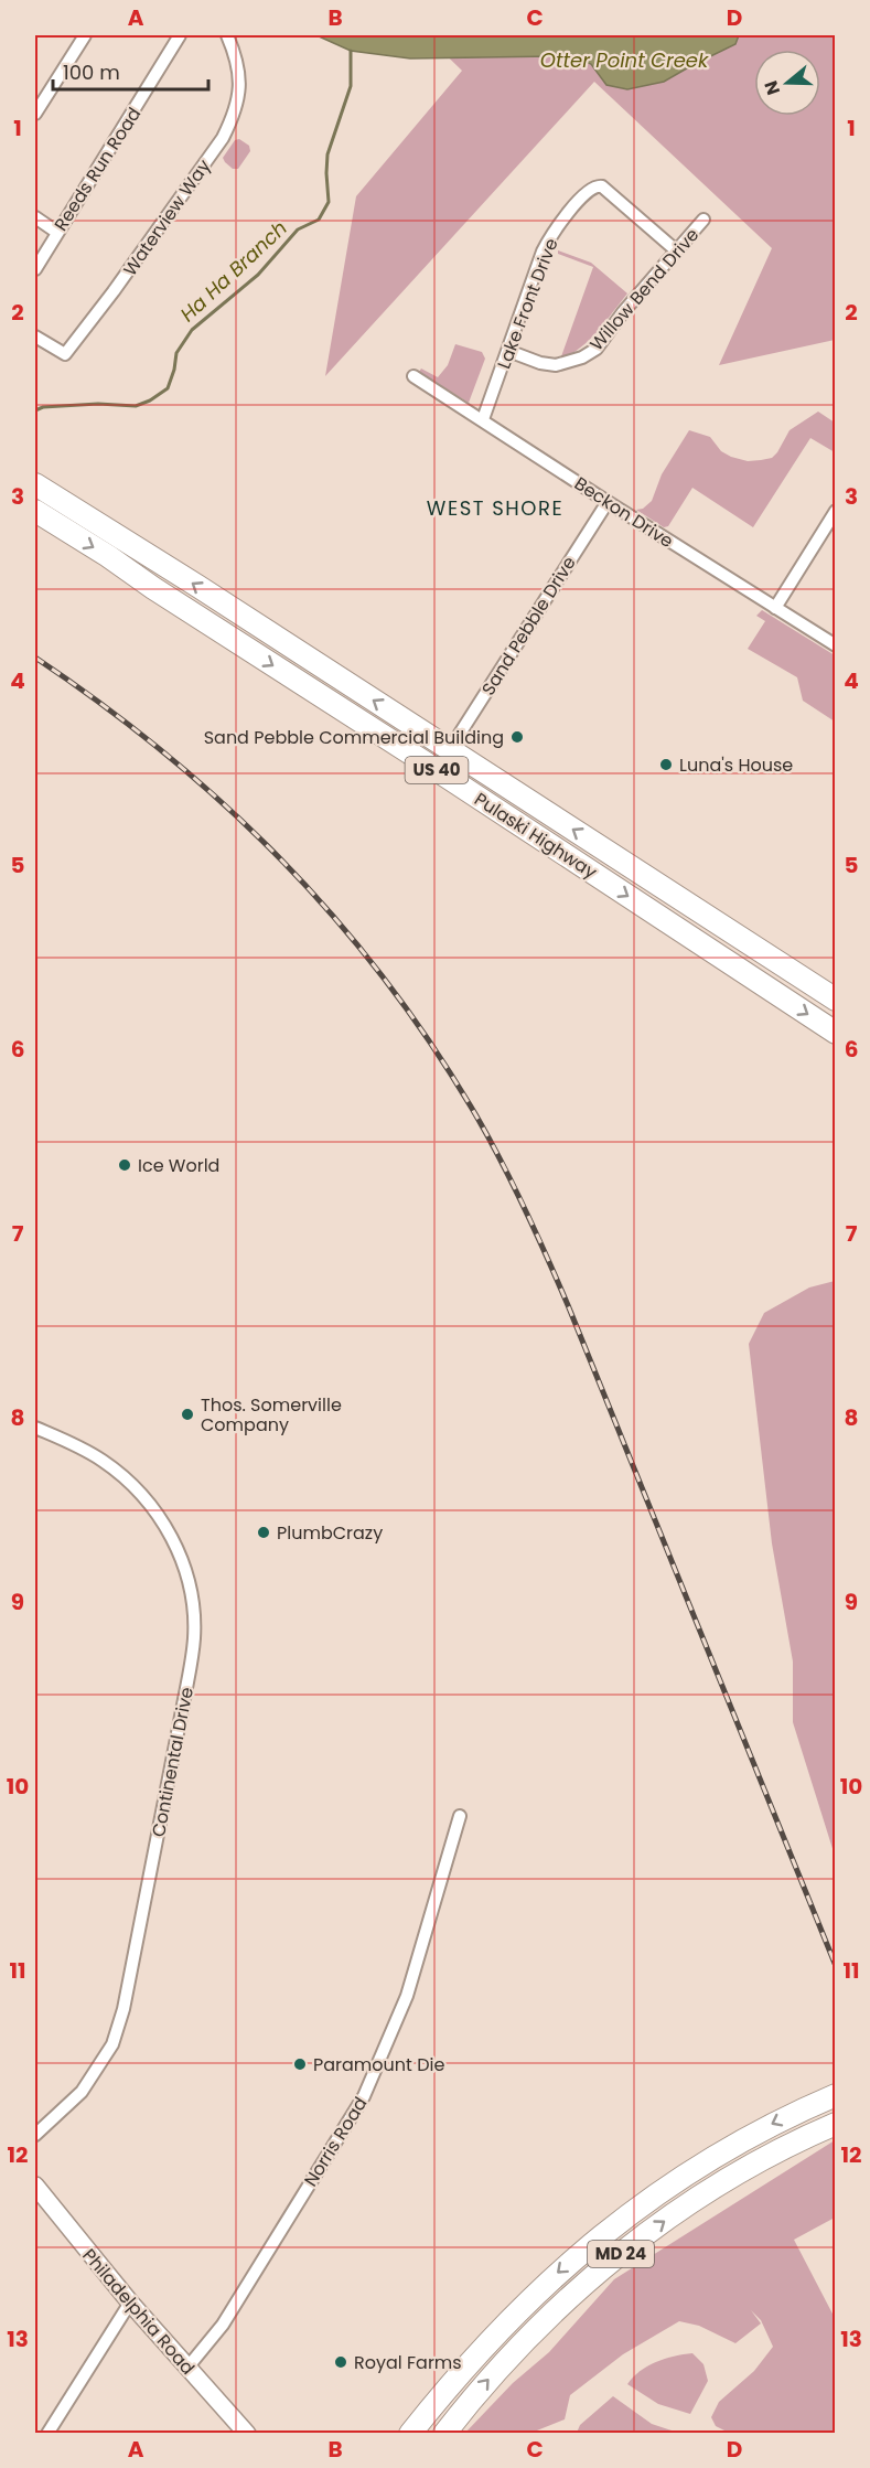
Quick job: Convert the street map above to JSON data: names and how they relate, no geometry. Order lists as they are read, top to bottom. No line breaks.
{"streets":{"highway":["US 40","Pulaski Highway","MD 24"],"main road":["Philadelphia Road"],"street":["Reeds Run Road","Waterview Way","Willow Bend Drive","Lake Front Drive","Beckon Drive","Sand Pebble Drive","Continental Drive","Norris Road"]},"crossings":[["Willow Bend Drive","Lake Front Drive"],["Lake Front Drive","Beckon Drive"],["Beckon Drive","Sand Pebble Drive"],["Sand Pebble Drive","Pulaski Highway"],["Norris Road","Philadelphia Road"]],"districts":["WEST SHORE"],"water":["Otter Point Creek","Ha Ha Branch"],"places":["Sand Pebble Commercial Building","Luna's House","Ice World","Thos. Somerville Company","PlumbCrazy","Paramount Die","Royal Farms"],"scale_bar":"100 m","north":"left","grid":{"columns":["A","B","C","D"],"rows":["1","2","3","4","5","6","7","8","9","10","11","12","13"]}}
